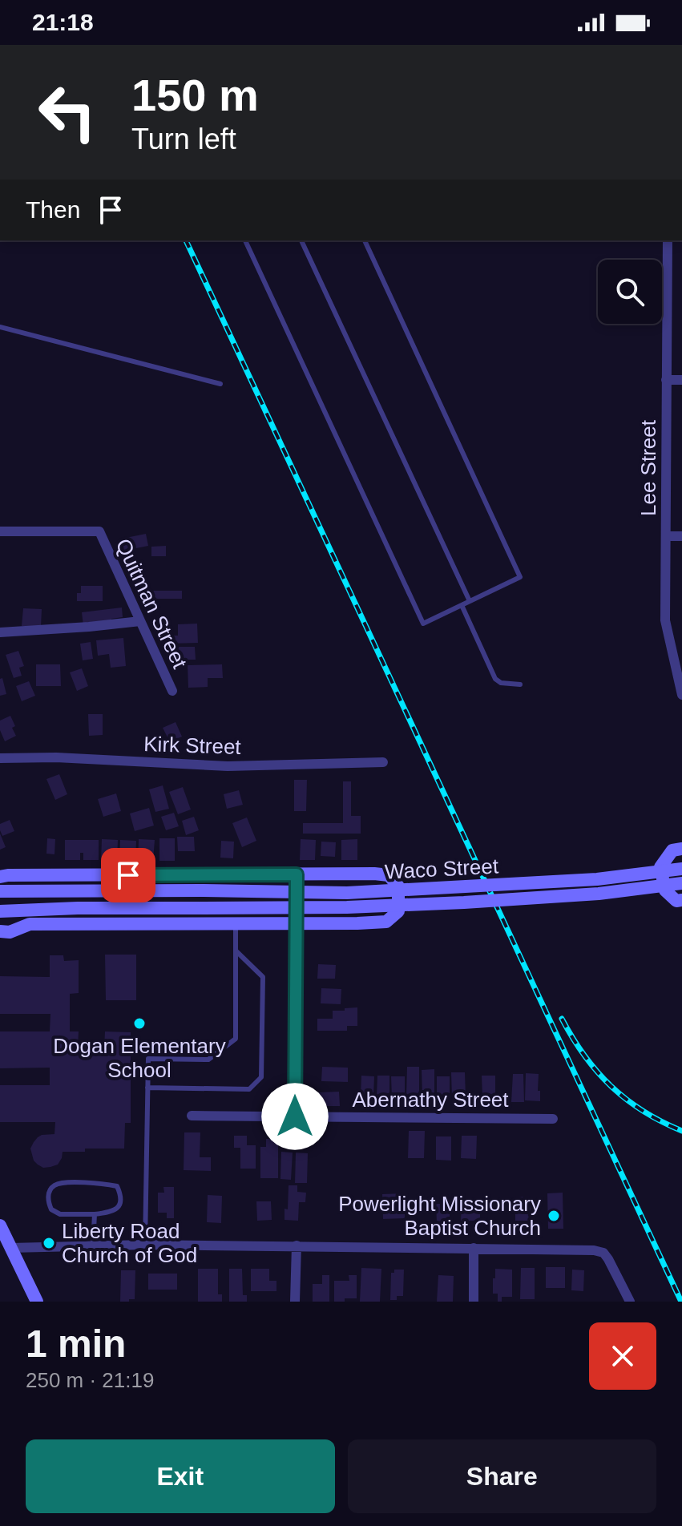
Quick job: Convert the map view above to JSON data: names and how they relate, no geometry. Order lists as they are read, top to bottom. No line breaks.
{"streets":{"main road":["Waco Street"],"street":["Lee Street","Quitman Street","Kirk Street","Abernathy Street"]},"places":["Dogan Elementary School","Powerlight Missionary Baptist Church","Liberty Road Church of God"],"page":{"status":"21:18","turn":["150 m","Turn left"],"then":"Then","heading":["1 min","250 m · 21:19"],"buttons":["Exit","Share"]}}
